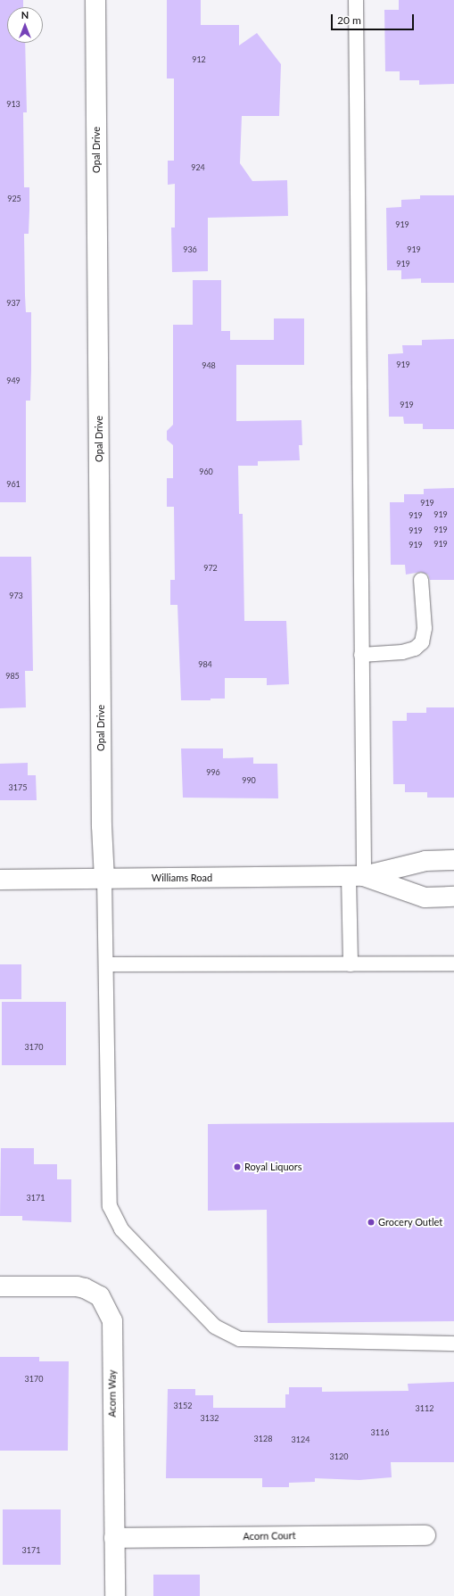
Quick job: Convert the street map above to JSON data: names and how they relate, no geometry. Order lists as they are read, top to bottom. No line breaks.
{"streets":{"street":["Opal Drive","Williams Road","Acorn Way","Acorn Court"]},"crossings":[["Opal Drive","Williams Road"],["Acorn Way","Acorn Court"]],"places":["Royal Liquors","Grocery Outlet"],"house_numbers":["912","913","924","925","919","936","919","919","937","919","948","949","919","960","961","919","919","919","919","919","919","919","972","973","984","985","996","990","3175","3170","3171","3170","3152","3112","3132","3116","3128","3124","3120","3171"],"scale_bar":"20 m","north":"top"}
